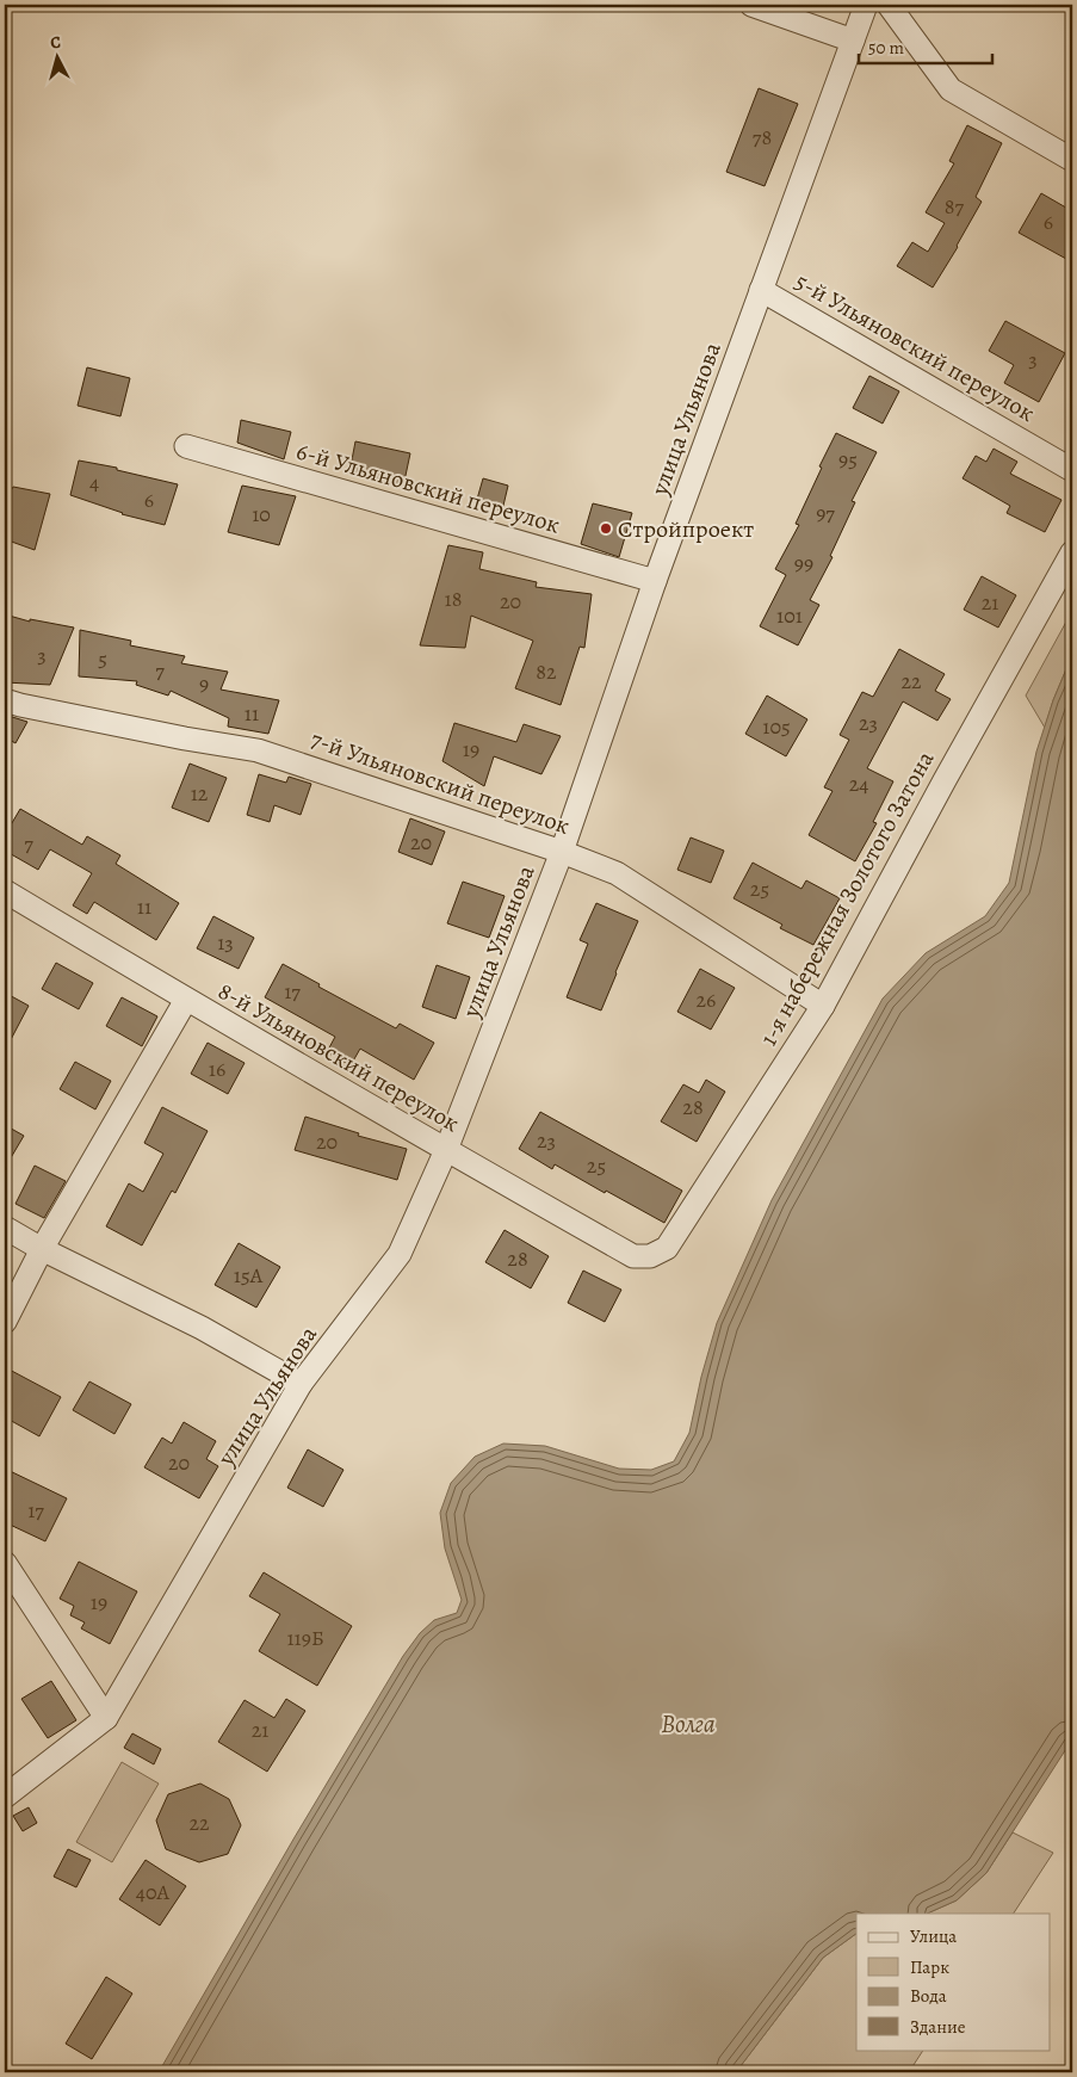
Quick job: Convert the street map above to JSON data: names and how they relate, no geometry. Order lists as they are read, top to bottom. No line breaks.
{"streets":{"street":["5-й Ульяновский переулок","улица Ульянова","6-й Ульяновский переулок","7-й Ульяновский переулок","1-я набережная Золотого Затона","8-й Ульяновский переулок"]},"crossings":[["5-й Ульяновский переулок","улица Ульянова"],["улица Ульянова","6-й Ульяновский переулок"],["улица Ульянова","7-й Ульяновский переулок"],["улица Ульянова","8-й Ульяновский переулок"],["7-й Ульяновский переулок","1-я набережная Золотого Затона"],["1-я набережная Золотого Затона","8-й Ульяновский переулок"]],"water":["Волга"],"places":["Стройпроект"],"house_numbers":["78","87","6","3","95","4","6","97","10","99","18","20","21","101","3","5","7","82","22","9","11","23","105","19","24","12","20","7","25","11","13","17","26","16","28","23","20","25","28","15А","20","17","19","119Б","21","22","40А"],"legend":["Улица","Парк","Вода","Здание"],"scale_bar":"50 m","north":"top"}
